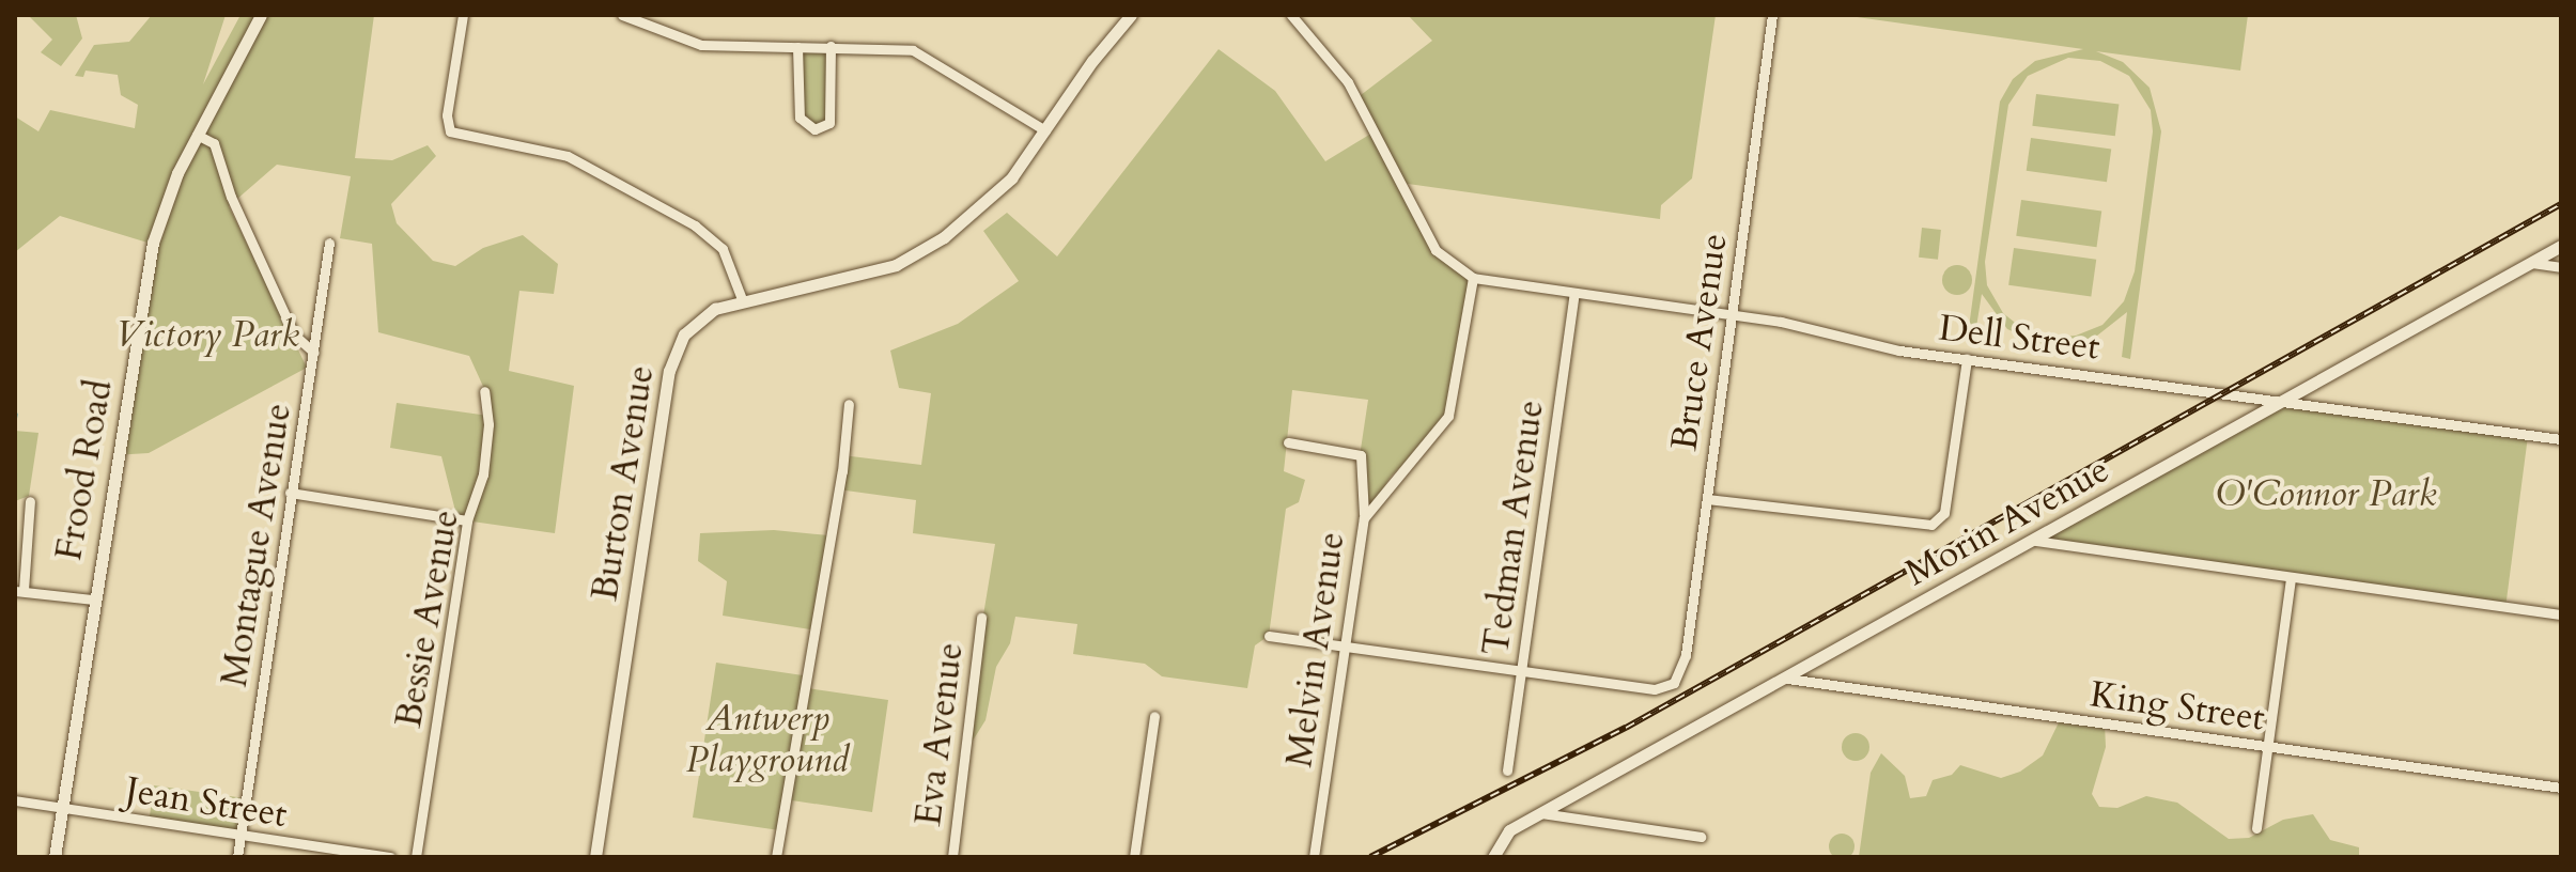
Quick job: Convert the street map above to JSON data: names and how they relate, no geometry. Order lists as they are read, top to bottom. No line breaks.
{"streets":{"street":["Dell Street","Bruce Avenue","Frood Road","Burton Avenue","Morin Avenue","Tedman Avenue","Montague Avenue","Bessie Avenue","Melvin Avenue","King Street","Eva Avenue","Jean Street"]},"crossings":[["Dell Street","Bruce Avenue"],["Dell Street","Morin Avenue"],["Dell Street","Tedman Avenue"],["Dell Street","Melvin Avenue"],["Bruce Avenue","Tedman Avenue"],["Frood Road","Jean Street"],["Morin Avenue","King Street"],["Montague Avenue","Jean Street"]],"parks":["Victory Park","O'Connor Park","Antwerp Playground"]}
